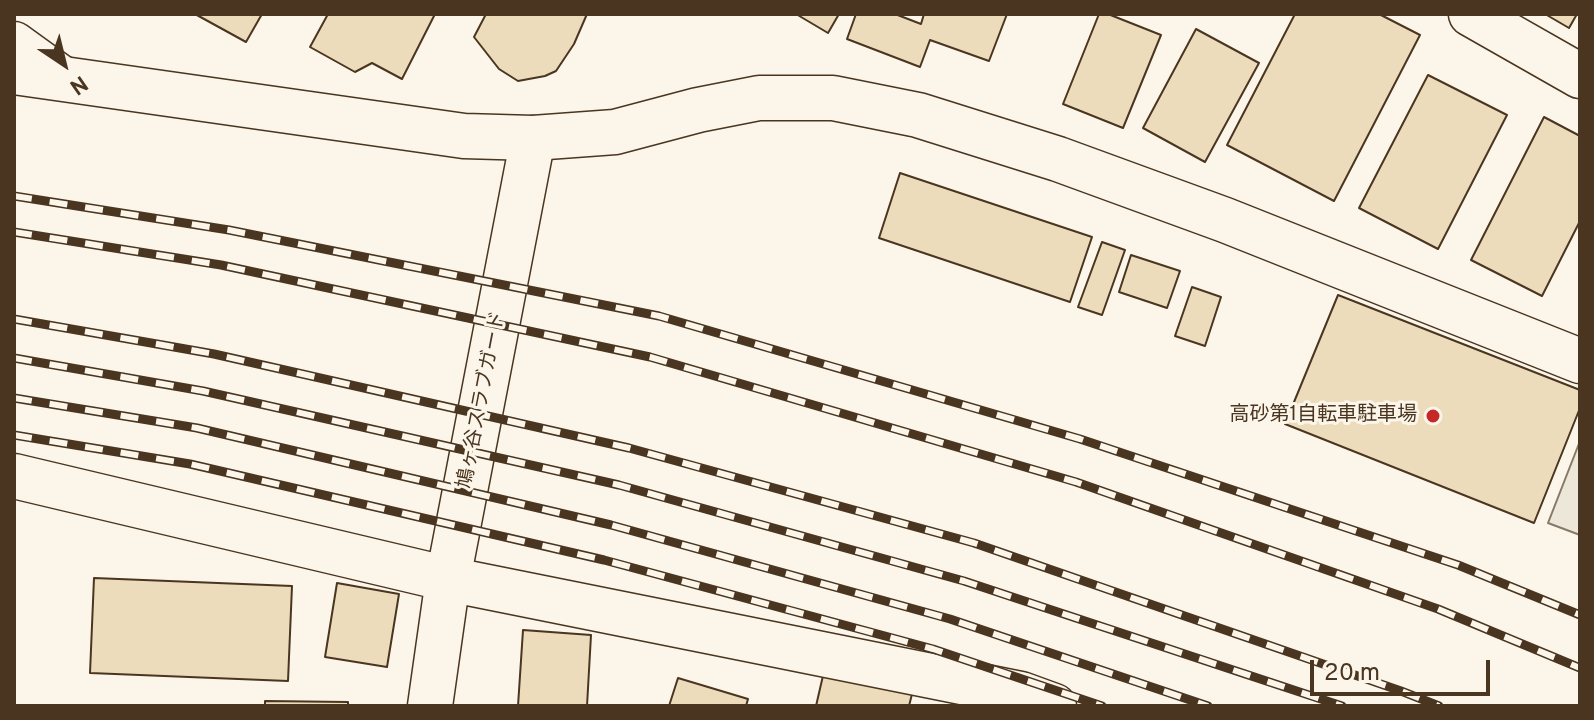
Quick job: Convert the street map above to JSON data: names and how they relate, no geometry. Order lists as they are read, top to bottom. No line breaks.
{"streets":{"street":["鳩ヶ谷スラブガード"]},"places":["高砂第1自転車駐車場"],"scale_bar":"20 m","north":"bottom right"}
